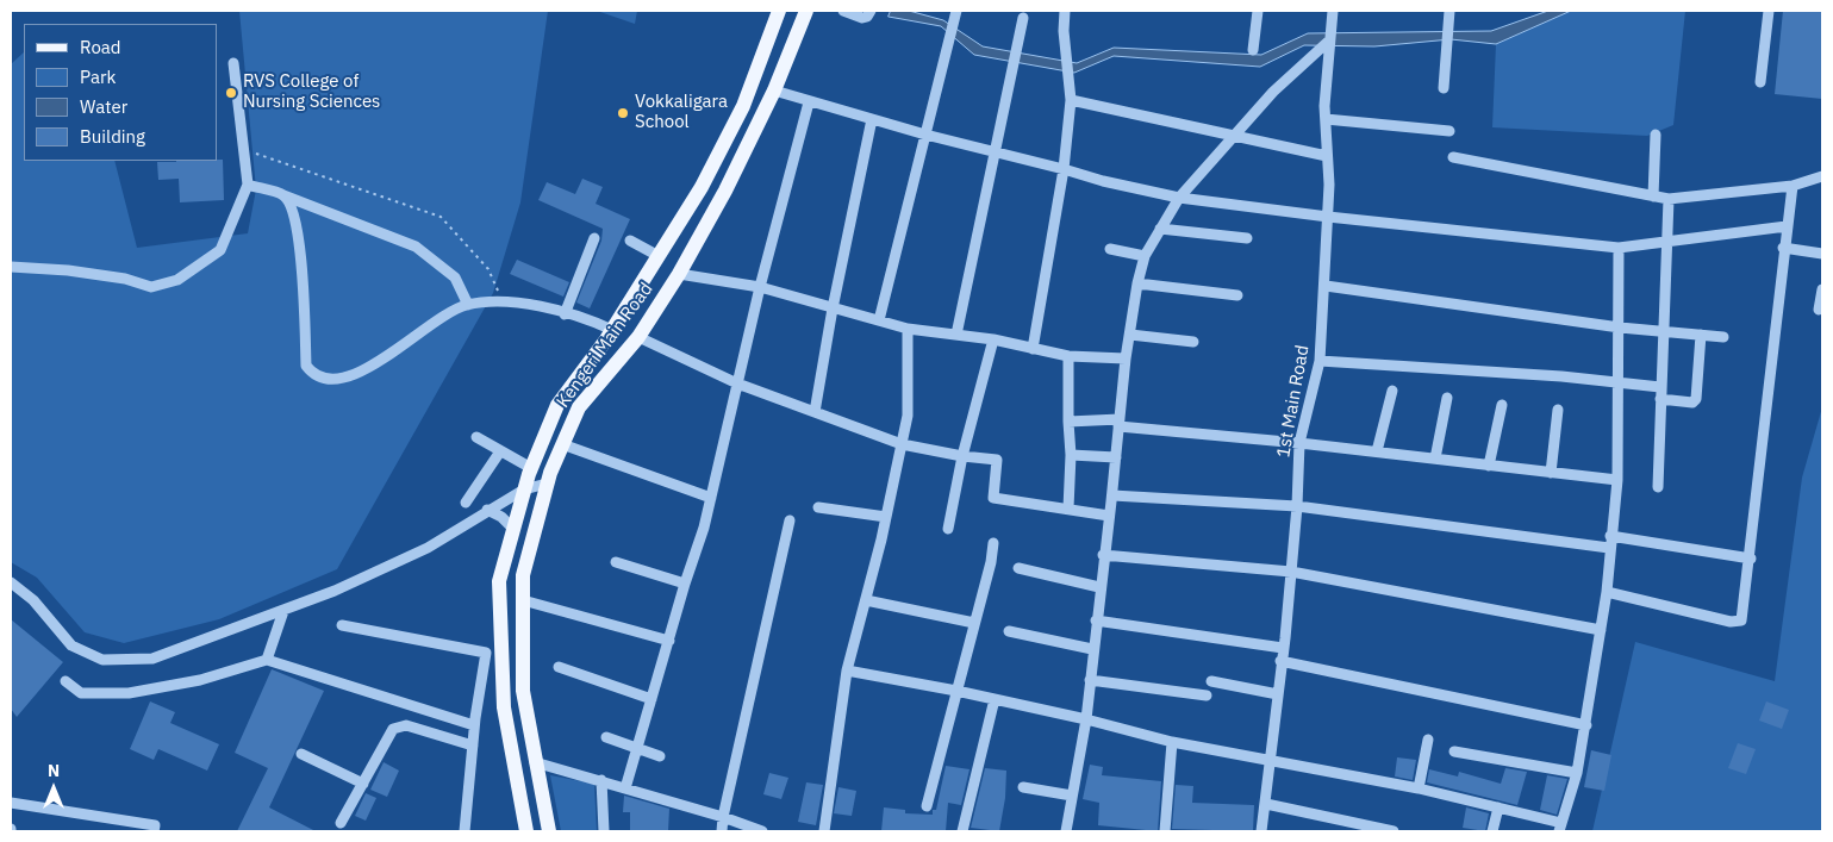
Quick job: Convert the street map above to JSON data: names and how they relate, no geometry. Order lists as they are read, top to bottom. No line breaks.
{"streets":{"main road":["Kengeri Main Road"],"street":["1st Main Road"]},"places":["RVS College of Nursing Sciences","Vokkaligara School"],"legend":["Road","Park","Water","Building"],"north":"top"}
